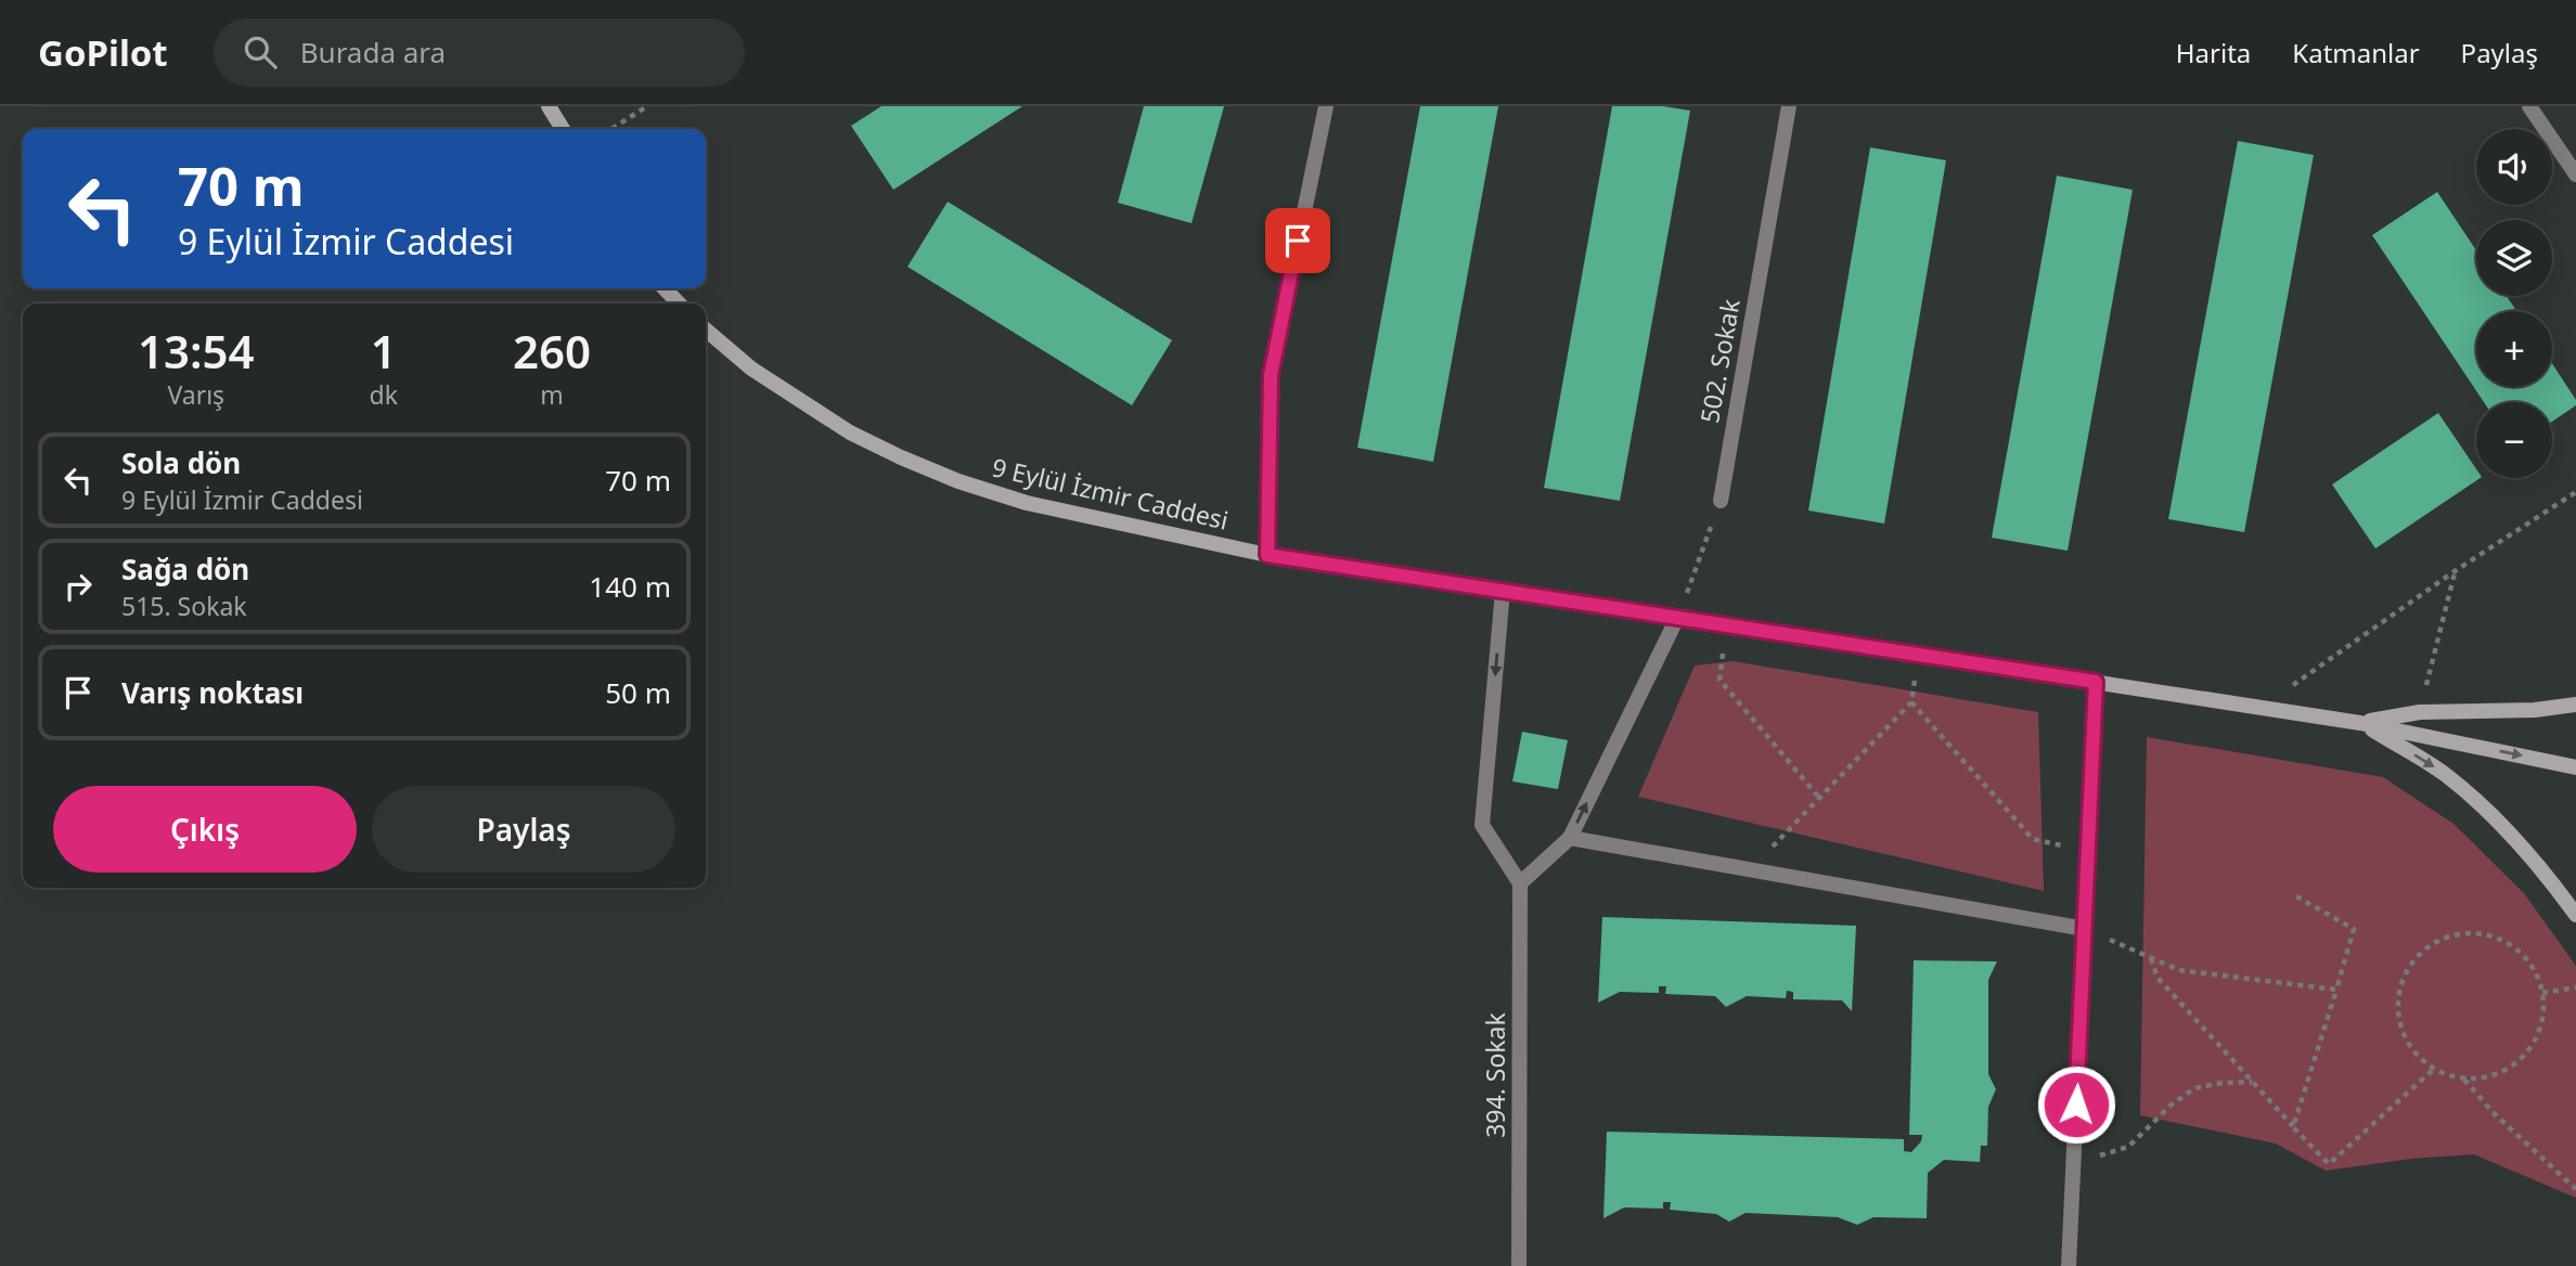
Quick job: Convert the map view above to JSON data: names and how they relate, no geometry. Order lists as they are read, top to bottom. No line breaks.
{"streets":{"main road":["9 Eylül İzmir Caddesi"],"street":["502. Sokak","394. Sokak"]},"page":{"header":"GoPilot","search":"Burada ara","nav":["Harita","Katmanlar","Paylaş"],"map_buttons":["+","−"],"turn":["70 m","9 Eylül İzmir Caddesi"],"eta":["13:54","Varış","1","dk","260","m"],"list":[{"name":"Sola dön","note":"9 Eylül İzmir Caddesi","value":"70 m"},{"name":"Sağa dön","note":"515. Sokak","value":"140 m"},{"name":"Varış noktası","value":"50 m"}],"buttons":["Çıkış","Paylaş"]}}
